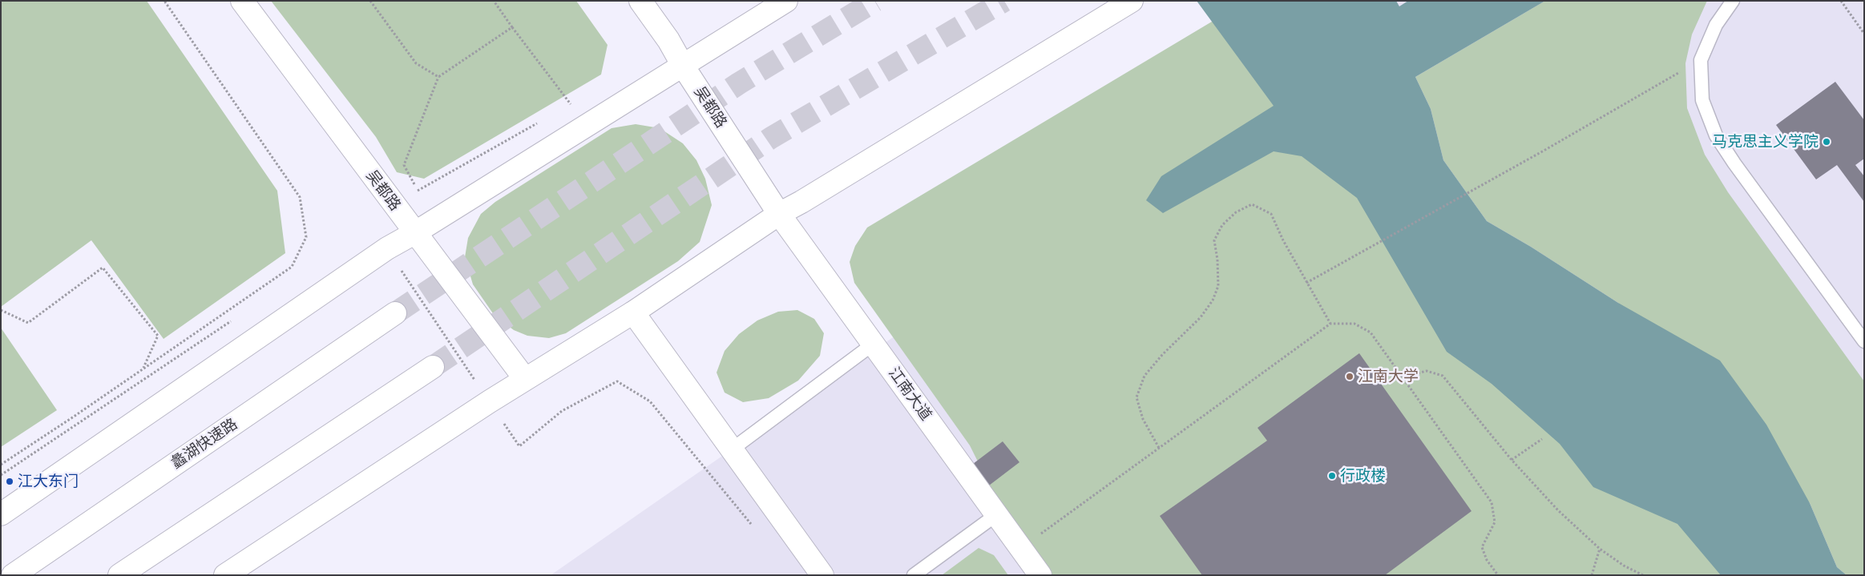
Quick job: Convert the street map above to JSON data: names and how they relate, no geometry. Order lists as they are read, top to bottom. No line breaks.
{"streets":{"main road":["吴都路","江南大道","蠡湖快速路"]},"crossings":[["吴都路","江南大道"]],"places":["马克思主义学院","江南大学","行政楼","江大东门"]}
